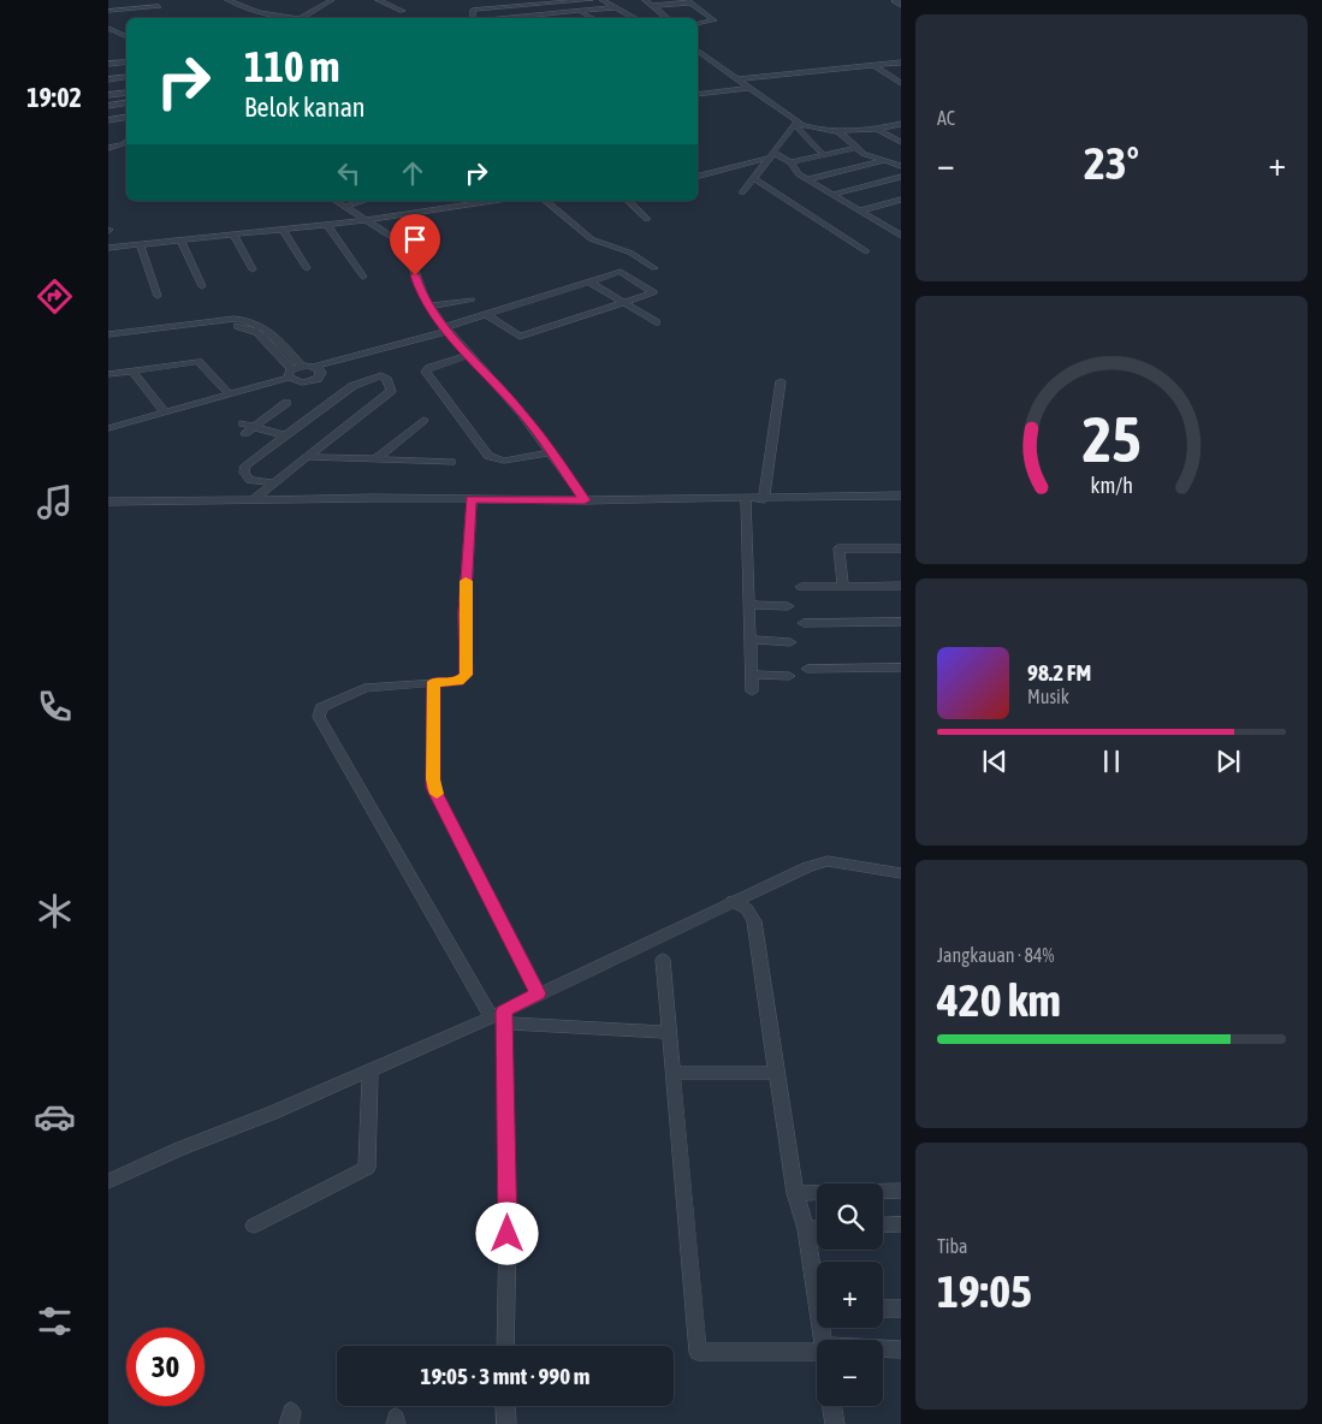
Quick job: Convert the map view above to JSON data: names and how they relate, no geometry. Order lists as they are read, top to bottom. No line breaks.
{"page":{"tabs":"19:02","tile":["AC",["Jangkauan · 84%","420 km"],["Tiba","19:05"]],"turn":["110 m","Belok kanan"],"heat":["−","23°","+"],"song":["98.2 FM","Musik"],"map_buttons":["+","−"],"limit":"30","trip":"19:05 · 3 mnt · 990 m","gauge":["25","km/h"]}}
